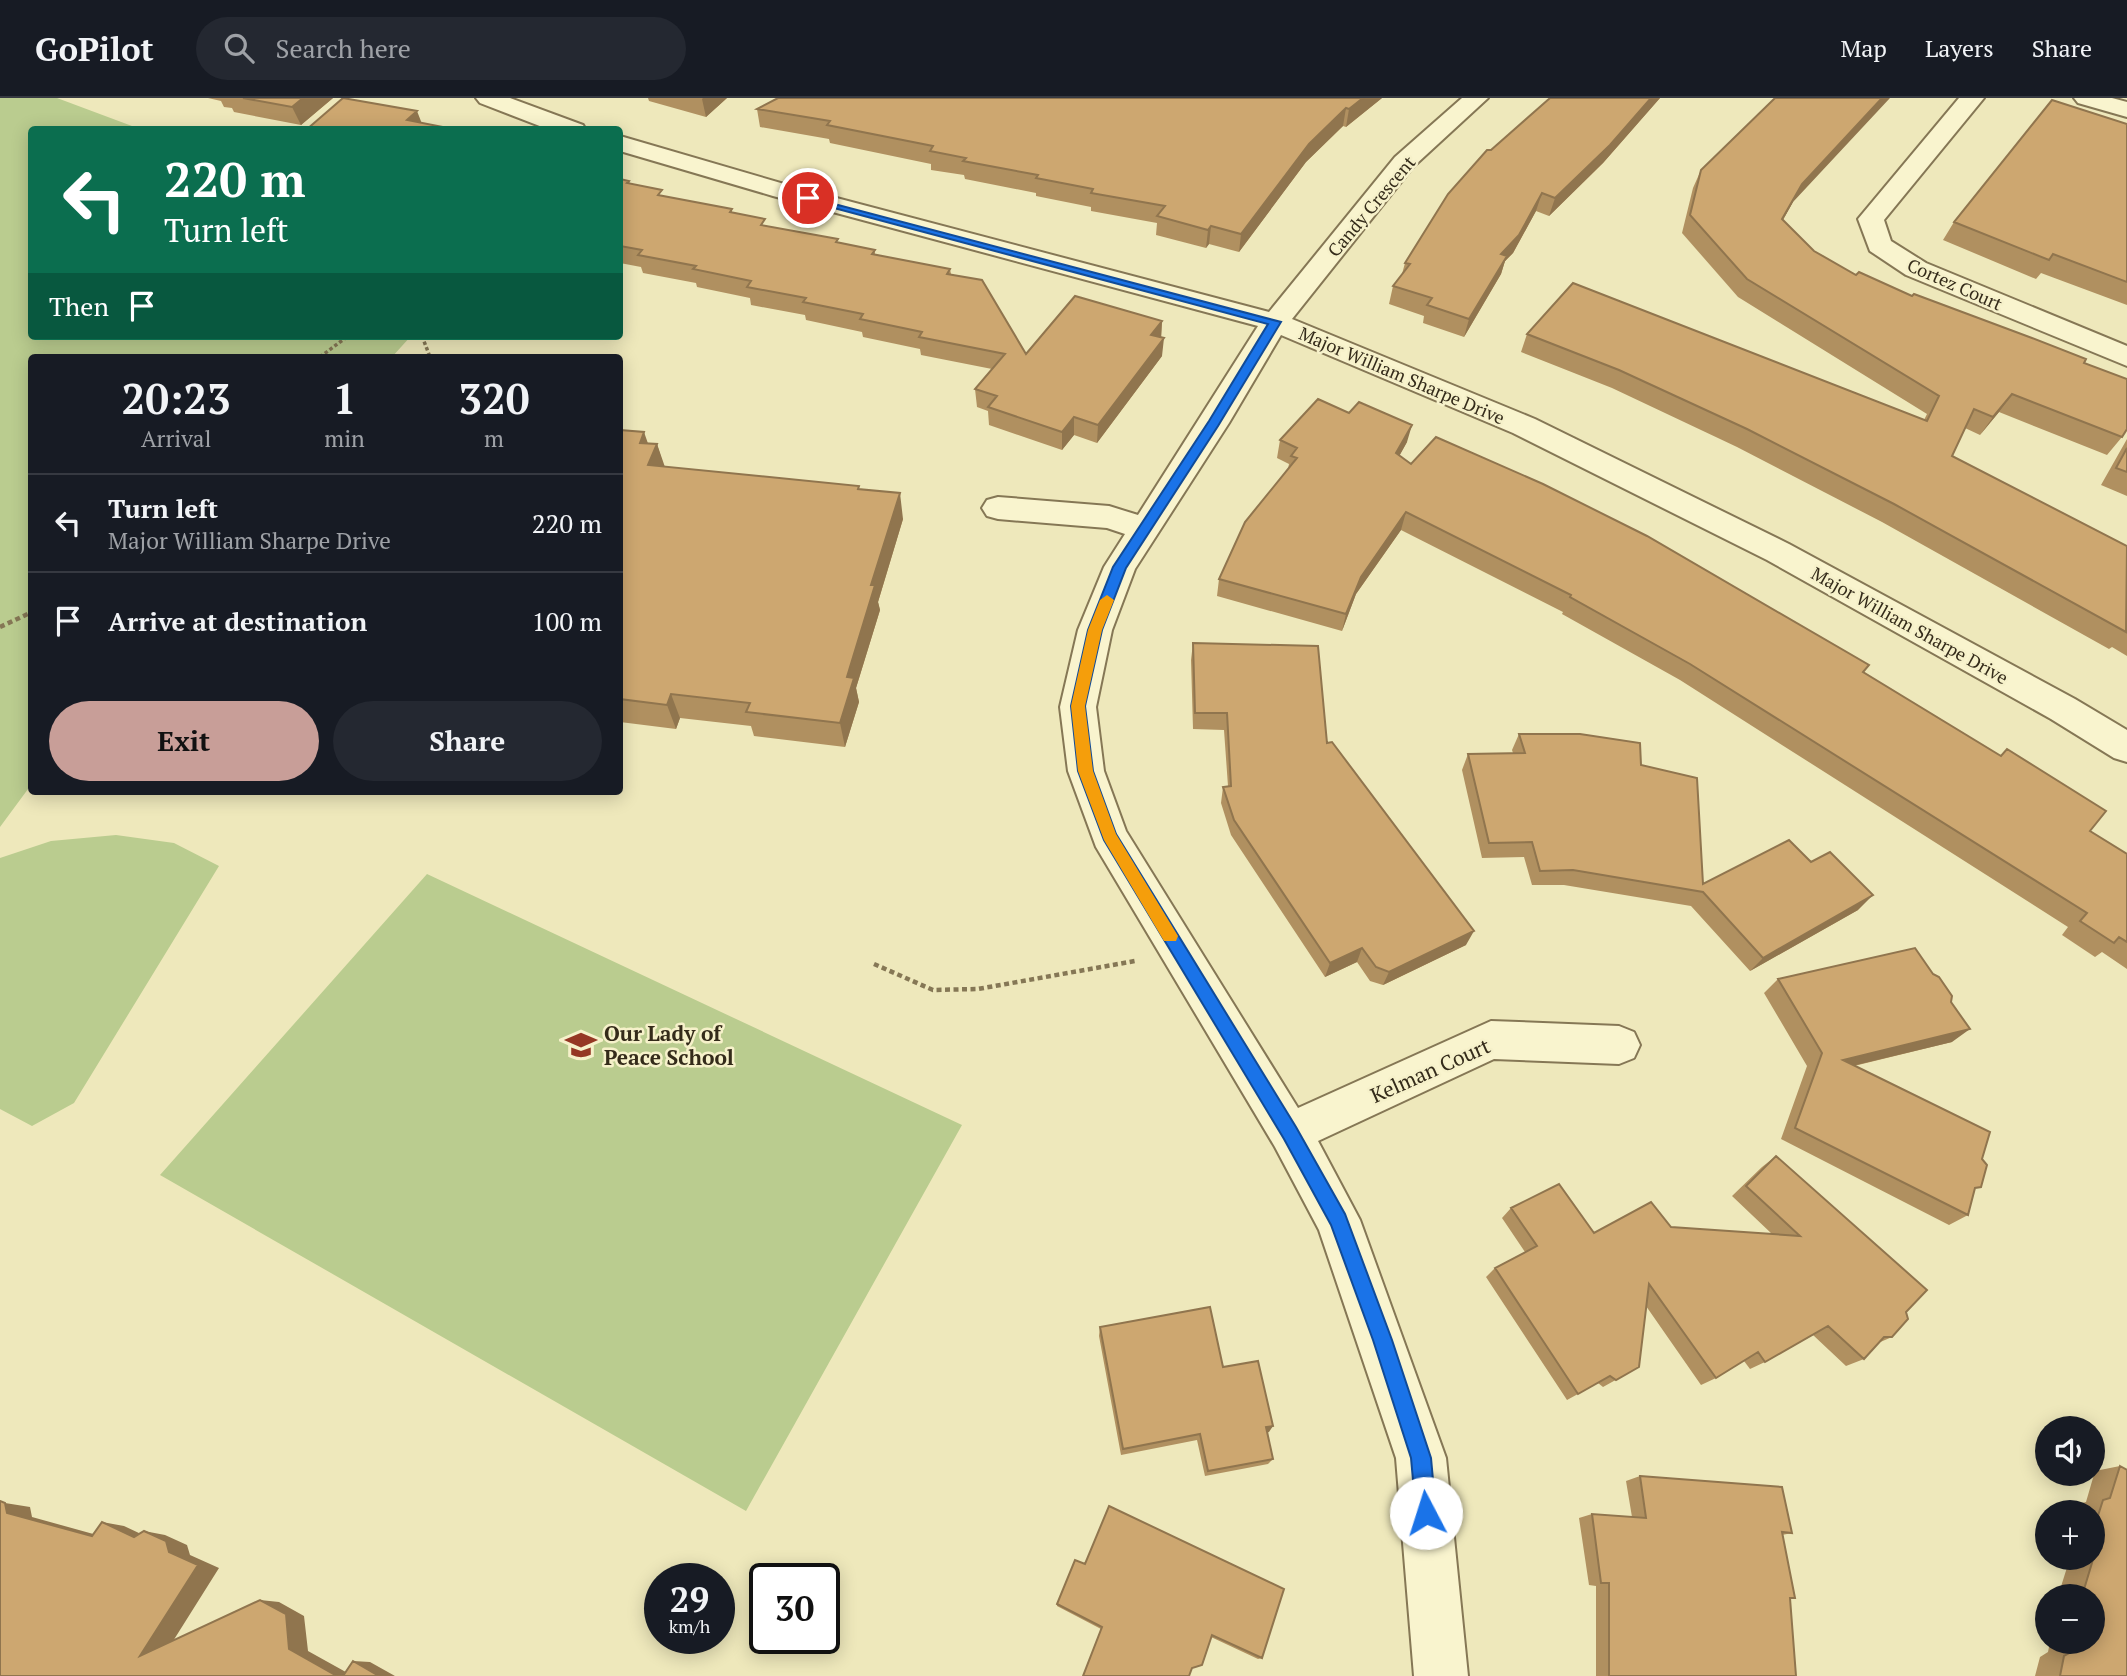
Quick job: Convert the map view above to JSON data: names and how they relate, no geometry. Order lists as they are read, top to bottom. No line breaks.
{"streets":{"street":["Candy Crescent","Cortez Court","Major William Sharpe Drive","Kelman Court"]},"crossings":[["Candy Crescent","Major William Sharpe Drive"],["Candy Crescent","Kelman Court"]],"places":{"school or university":["Our Lady of Peace School"]},"page":{"header":"GoPilot","search":"Search here","nav":["Map","Layers","Share"],"turn":["220 m","Turn left"],"then":"Then","eta":["20:23","Arrival","1","min","320","m"],"list":[{"name":"Turn left","note":"Major William Sharpe Drive","value":"220 m"},{"name":"Arrive at destination","value":"100 m"}],"buttons":["Exit","Share"],"map_buttons":["+","−"],"speed":"29 km/h","limit":"30"}}
